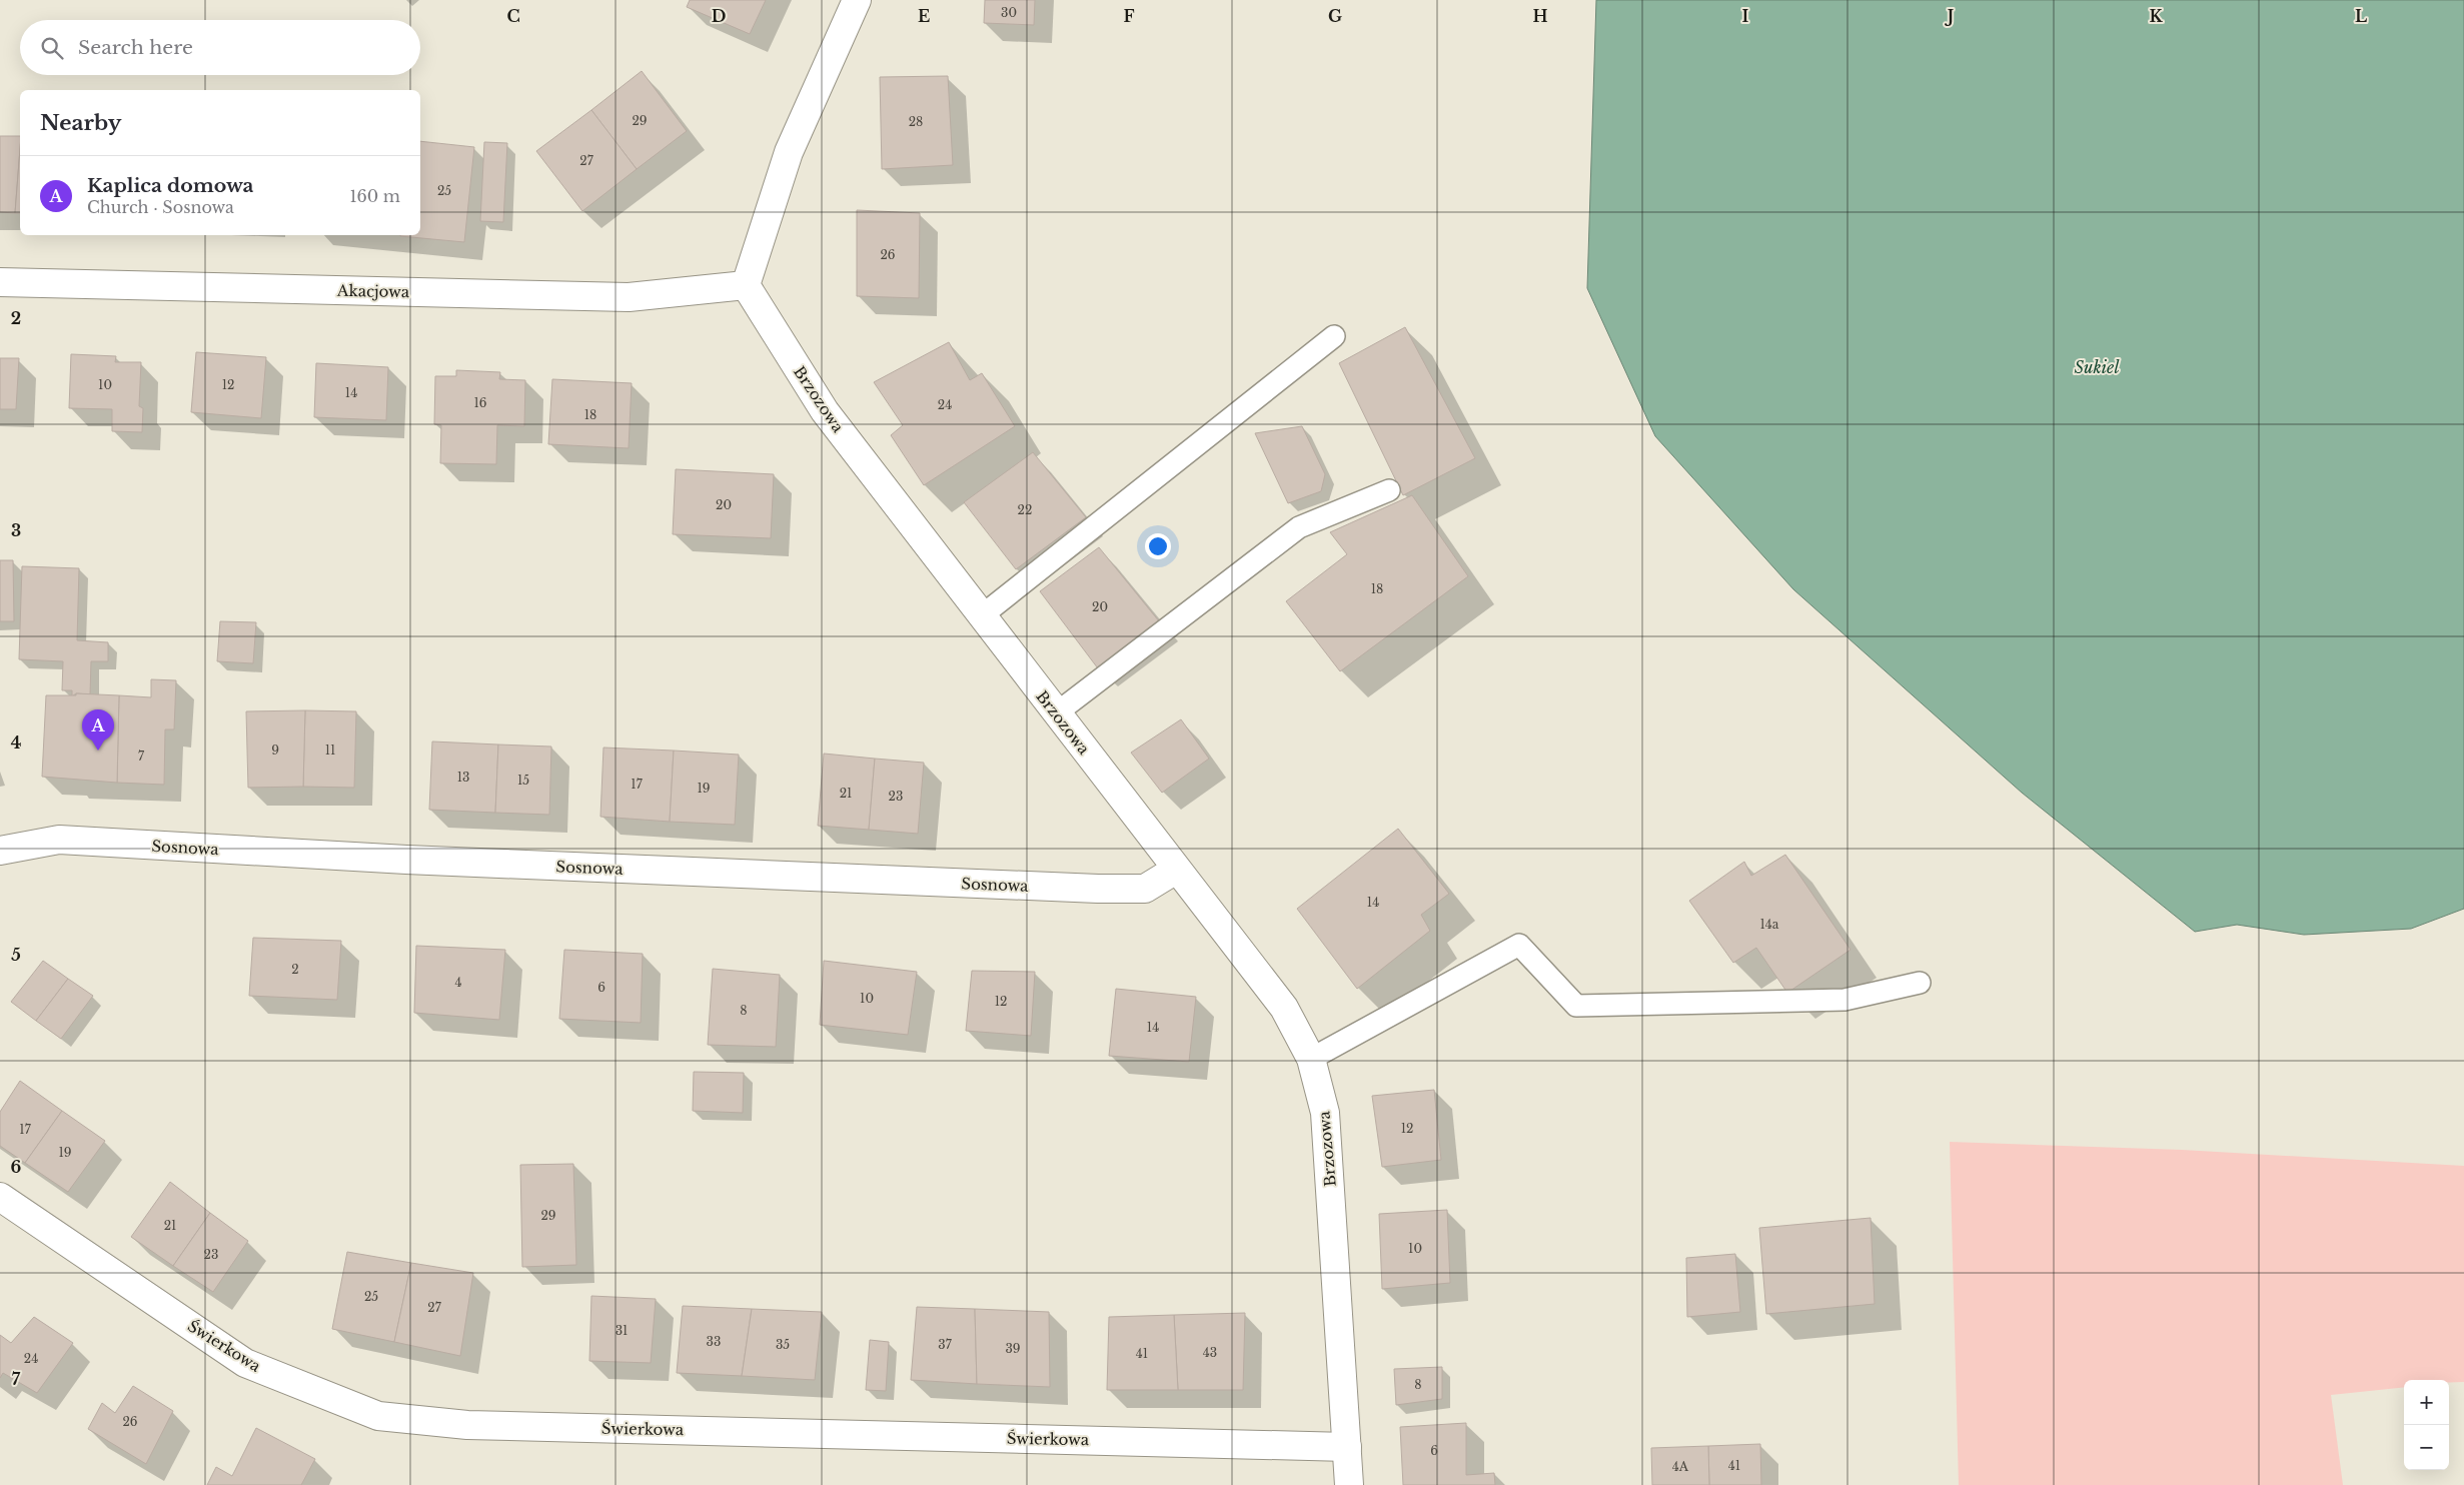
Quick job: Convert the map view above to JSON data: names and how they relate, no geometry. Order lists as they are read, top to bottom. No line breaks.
{"streets":{"street":["Akacjowa","Brzozowa","Sosnowa","Świerkowa"]},"crossings":[["Akacjowa","Brzozowa"],["Brzozowa","Sosnowa"],["Brzozowa","Świerkowa"]],"water":["Sukiel"],"house_numbers":["30","29","28","27","25","26","10","12","14","16","24","18","20","22","18","20","9","11","7","13","15","17","19","21","23","14","14a","2","4","6","10","12","8","14","12","17","19","29","21","10","23","25","27","31","33","35","37","39","43","41","24","8","26","6","41","4A"],"page":{"search":"Search here","heading":"Nearby","list":[{"mark":"A","name":"Kaplica domowa","note":"Church · Sosnowa","value":"160 m"}],"pins":"A","map_buttons":["+","−"]},"grid":{"columns":["C","D","E","F","G","H","I","J","K","L"],"rows":["2","3","4","5","6","7"]}}
